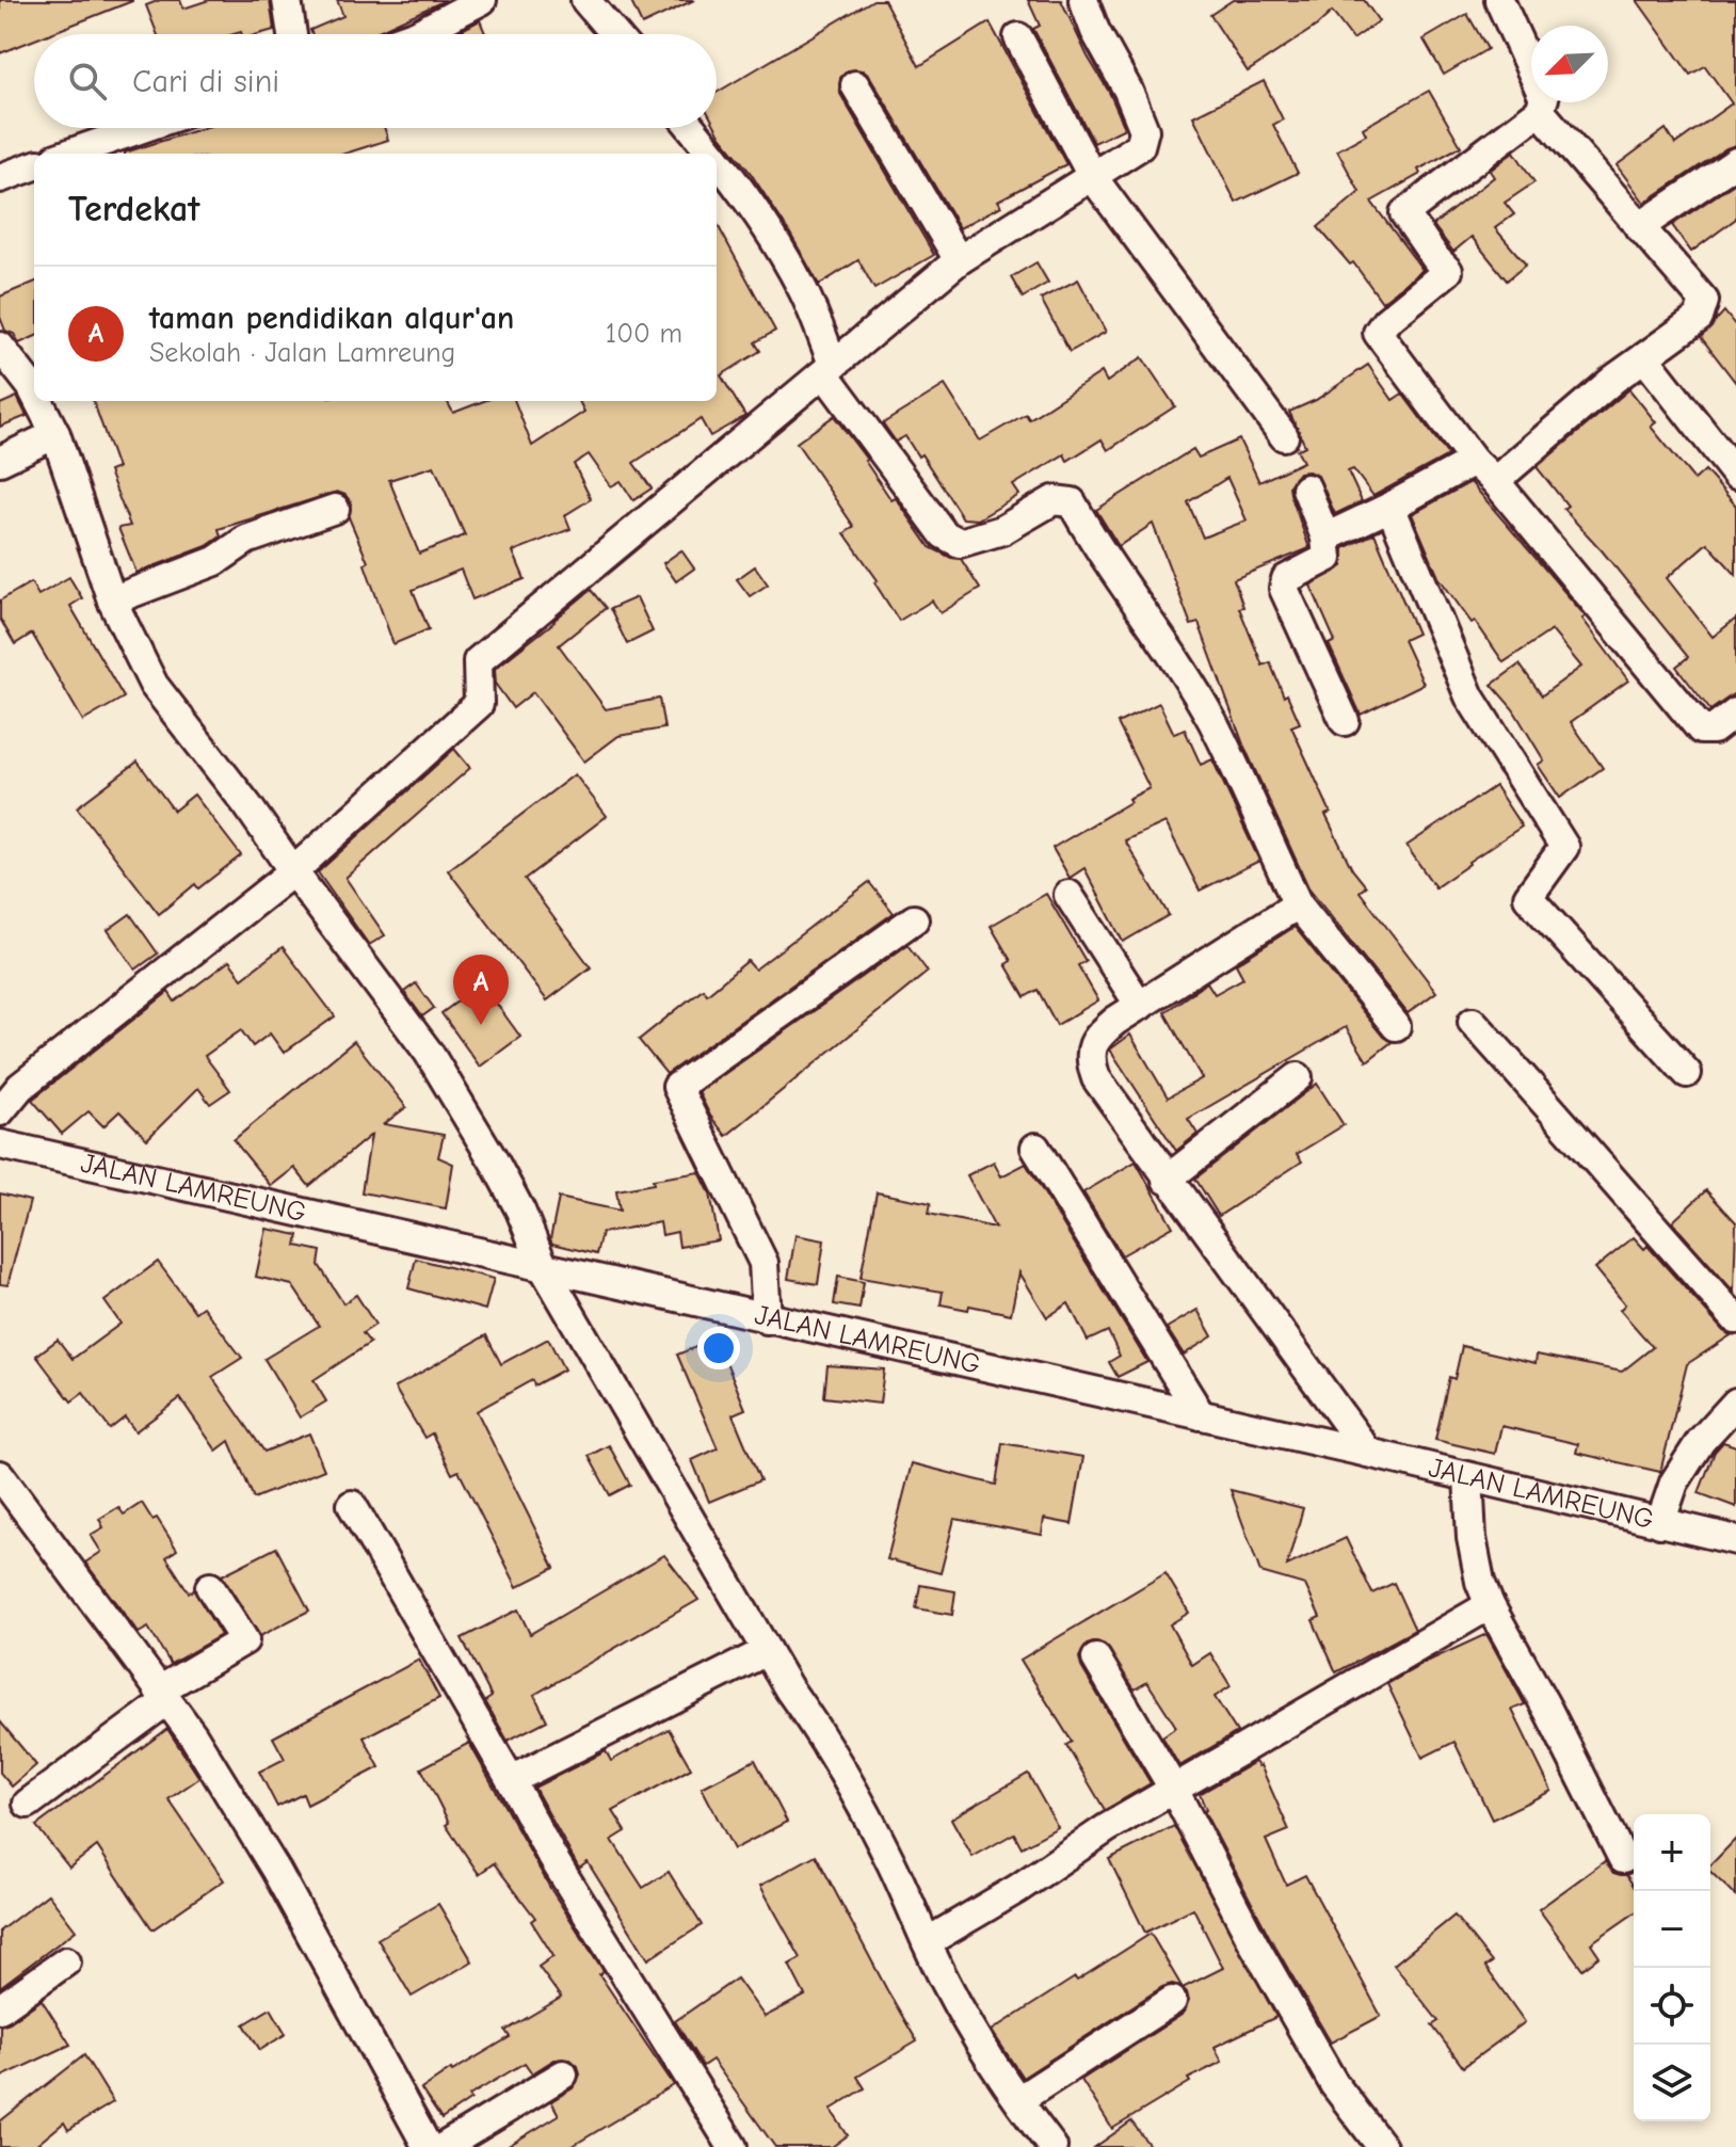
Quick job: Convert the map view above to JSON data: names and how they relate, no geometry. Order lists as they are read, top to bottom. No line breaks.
{"streets":{"street":["JALAN LAMREUNG"]},"north":"bottom left","page":{"search":"Cari di sini","heading":"Terdekat","list":[{"mark":"A","name":"taman pendidikan alqur'an","note":"Sekolah · Jalan Lamreung","value":"100 m"}],"pins":"A","map_buttons":["+","−"]}}
